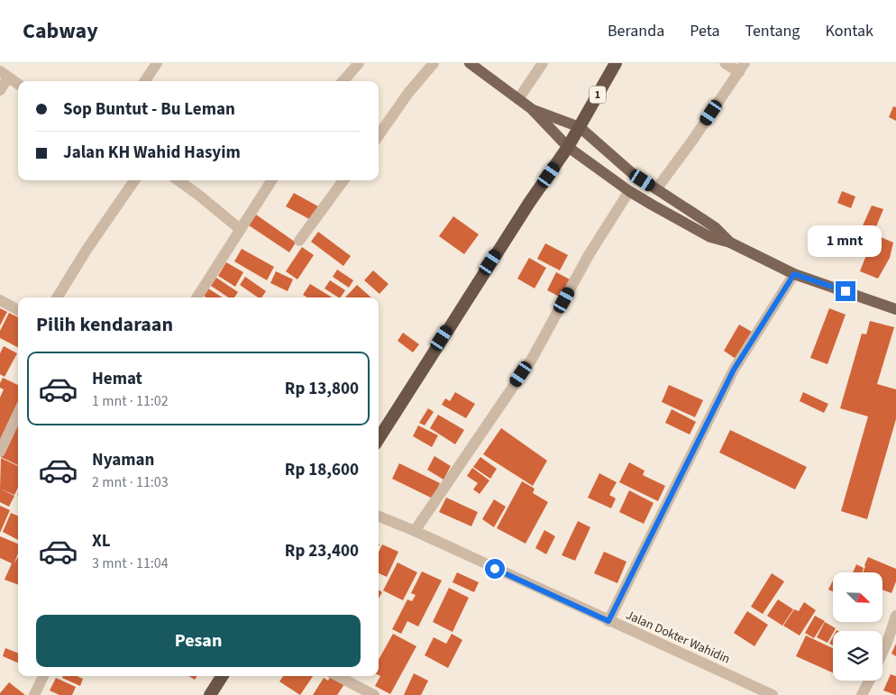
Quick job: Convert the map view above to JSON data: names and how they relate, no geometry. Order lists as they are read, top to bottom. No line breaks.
{"streets":{"highway":["1"],"street":["Jalan Dokter Wahidin"]},"north":"bottom right","page":{"header":"Cabway","nav":["Beranda","Peta","Tentang","Kontak"],"banner":["Sop Buntut - Bu Leman","Jalan KH Wahid Hasyim"],"bubble":"1 mnt","heading":"Pilih kendaraan","list":[{"name":"Hemat","note":"1 mnt · 11:02","value":"Rp 13,800"},{"name":"Nyaman","note":"2 mnt · 11:03","value":"Rp 18,600"},{"name":"XL","note":"3 mnt · 11:04","value":"Rp 23,400"}],"buttons":"Pesan"}}
